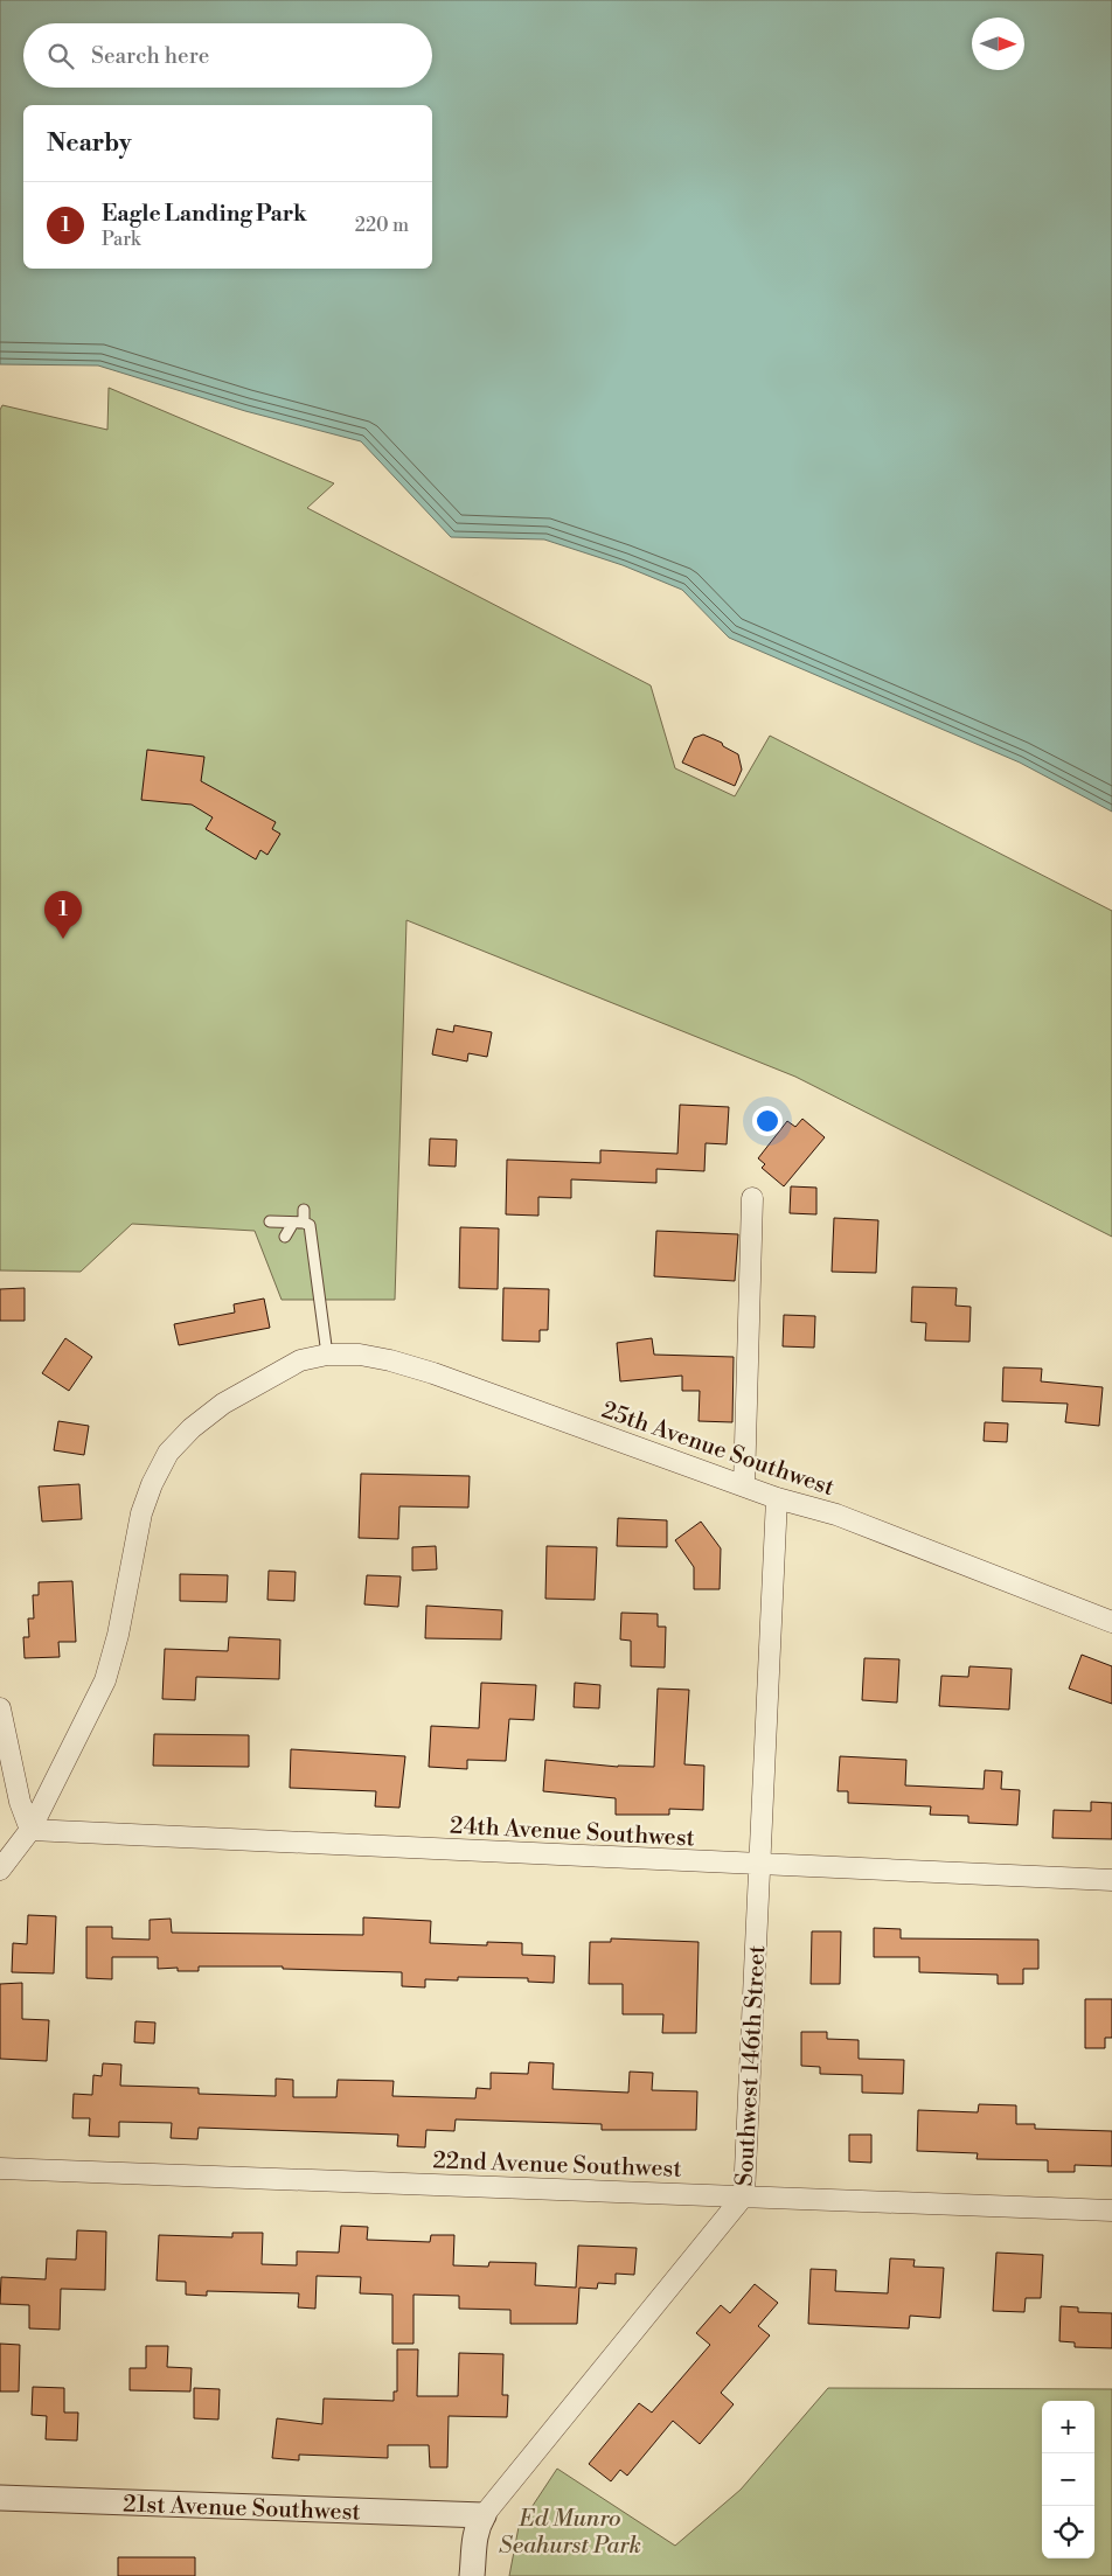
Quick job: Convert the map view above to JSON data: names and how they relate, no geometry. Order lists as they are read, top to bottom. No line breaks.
{"streets":{"street":["25th Avenue Southwest","24th Avenue Southwest","Southwest 146th Street","22nd Avenue Southwest","21st Avenue Southwest"]},"crossings":[["25th Avenue Southwest","24th Avenue Southwest"],["25th Avenue Southwest","Southwest 146th Street"],["24th Avenue Southwest","Southwest 146th Street"],["Southwest 146th Street","22nd Avenue Southwest"],["Southwest 146th Street","21st Avenue Southwest"]],"parks":["Ed Munro Seahurst Park"],"north":"right","page":{"search":"Search here","heading":"Nearby","list":[{"mark":"1","name":"Eagle Landing Park","note":"Park","value":"220 m"}],"pins":"1","map_buttons":["+","−"]}}
